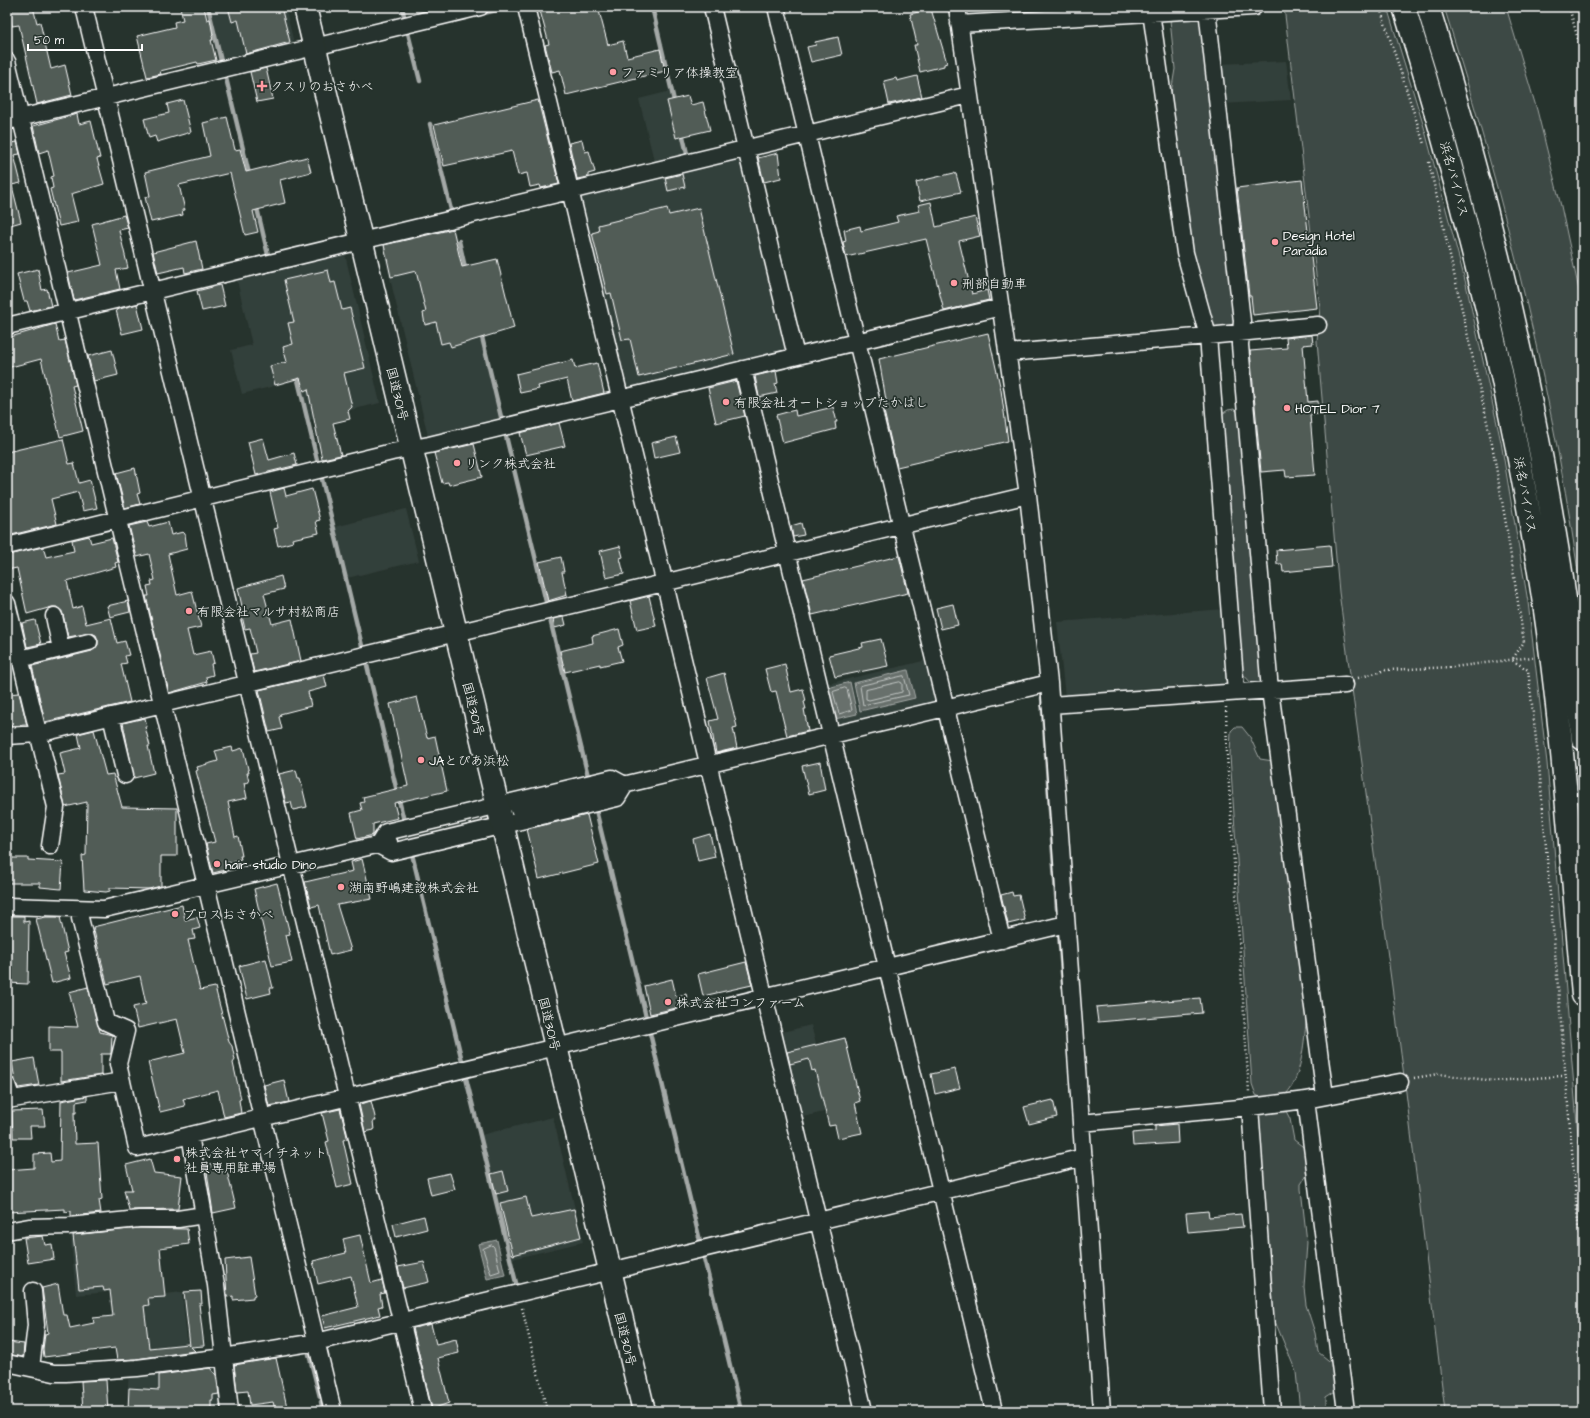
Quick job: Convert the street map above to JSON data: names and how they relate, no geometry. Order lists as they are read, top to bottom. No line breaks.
{"streets":{"highway":["浜名バイパス","国道301号"]},"places":{"other":["ファミリア体操教室","Design Hotel Paradia","刑部自動車","有限会社オートショップたかはし","HOTEL Dior 7","リンク株式会社","有限会社マルサ村松商店","JAとぴあ浜松","hair studio Dino","湖南野嶋建設株式会社","プロスおさかべ","株式会社コンファーム","株式会社ヤマイチネット 社員専用駐車場"],"health":["クスリのおさかべ"]},"scale_bar":"50 m"}
